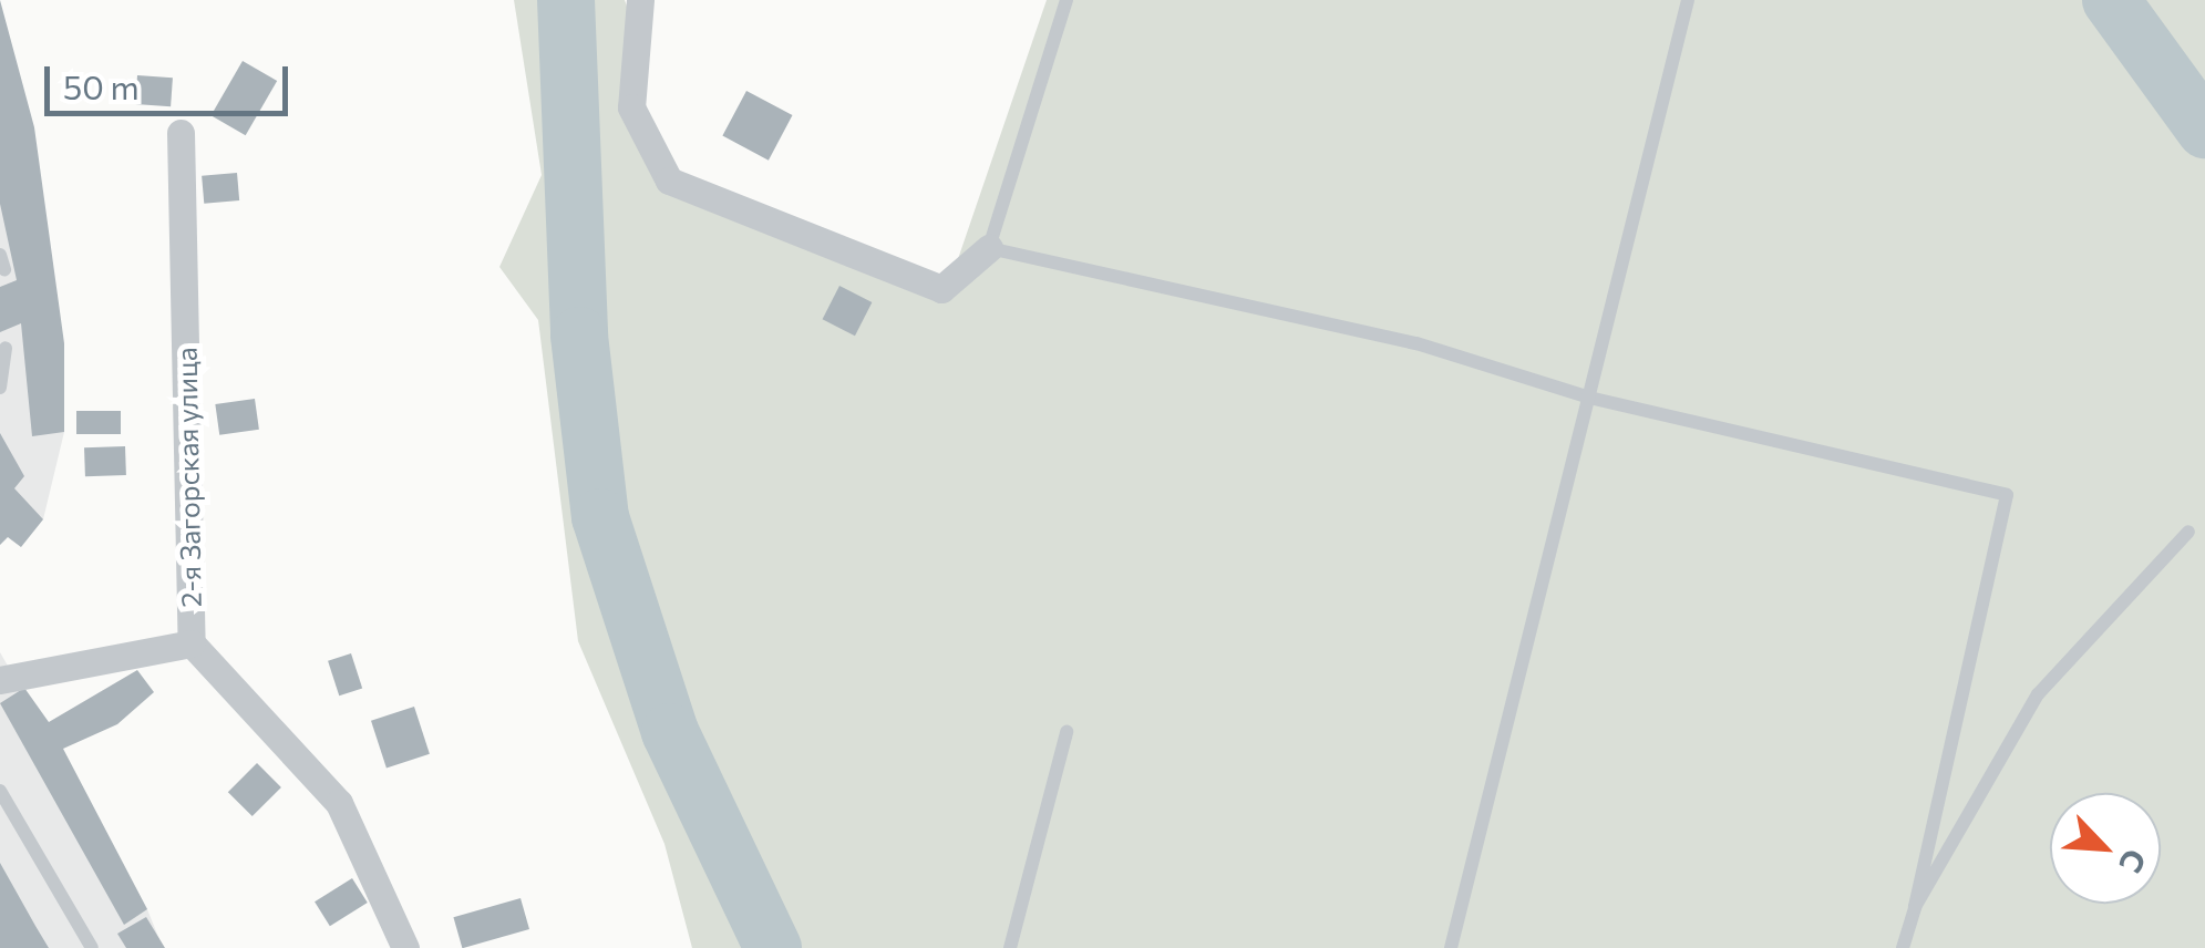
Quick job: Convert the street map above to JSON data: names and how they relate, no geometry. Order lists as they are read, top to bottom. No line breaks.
{"streets":{"street":["2-я Загорская улица"]},"scale_bar":"50 m","north":"bottom right"}
